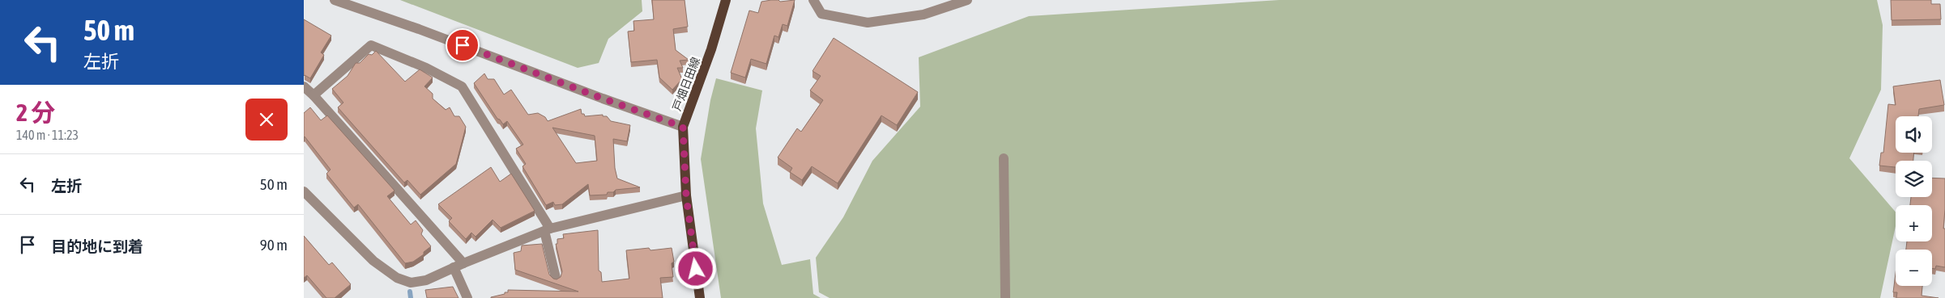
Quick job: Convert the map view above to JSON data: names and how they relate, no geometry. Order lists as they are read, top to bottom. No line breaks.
{"streets":{"main road":["戸畑日田線"]},"page":{"turn":["50 m","左折"],"heading":["2 分","140 m · 11:23"],"map_buttons":["+","−"],"list":[{"name":"左折","value":"50 m"},{"name":"目的地に到着","value":"90 m"}]}}
